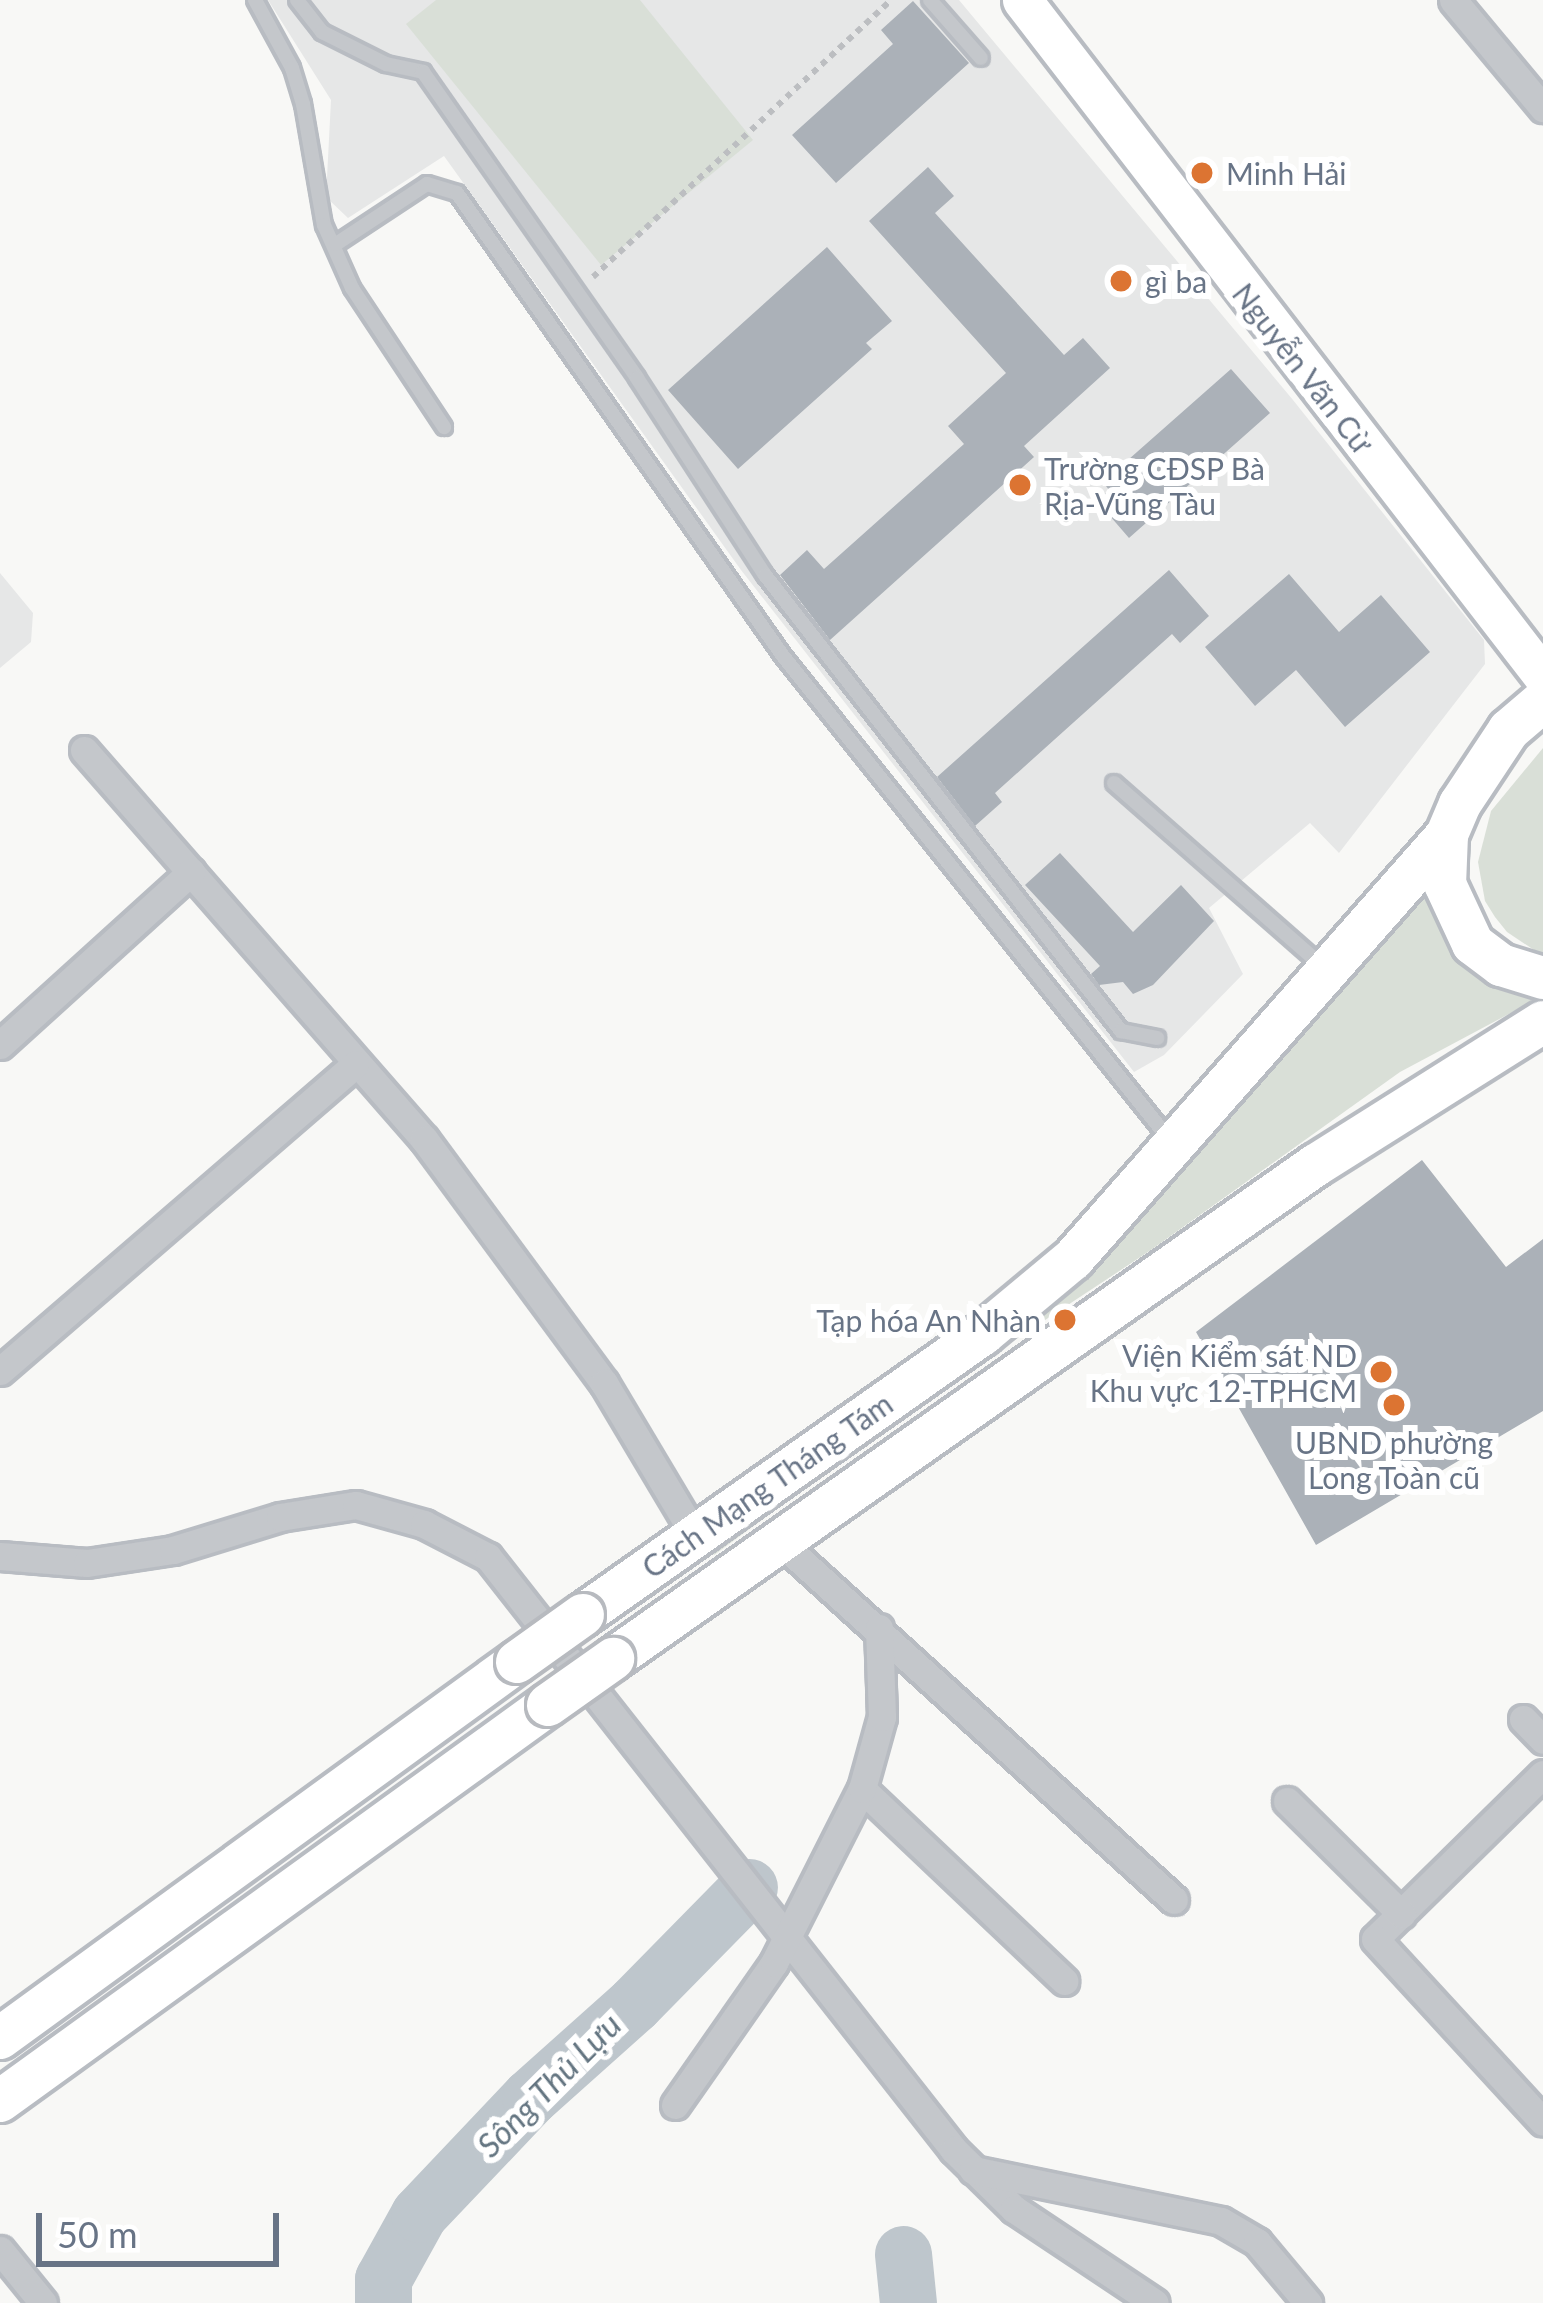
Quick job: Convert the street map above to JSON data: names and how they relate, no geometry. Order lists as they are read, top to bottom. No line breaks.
{"streets":{"main road":["Nguyễn Văn Cừ","Cách Mạng Tháng Tám"]},"water":["Sông Thủ Lựu"],"places":["Minh Hải","gì ba","Trường CĐSP Bà Rịa-Vũng Tàu","Tạp hóa An Nhàn","Viện Kiểm sát ND Khu vực 12-TPHCM","UBND phường Long Toàn cũ"],"scale_bar":"50 m"}
